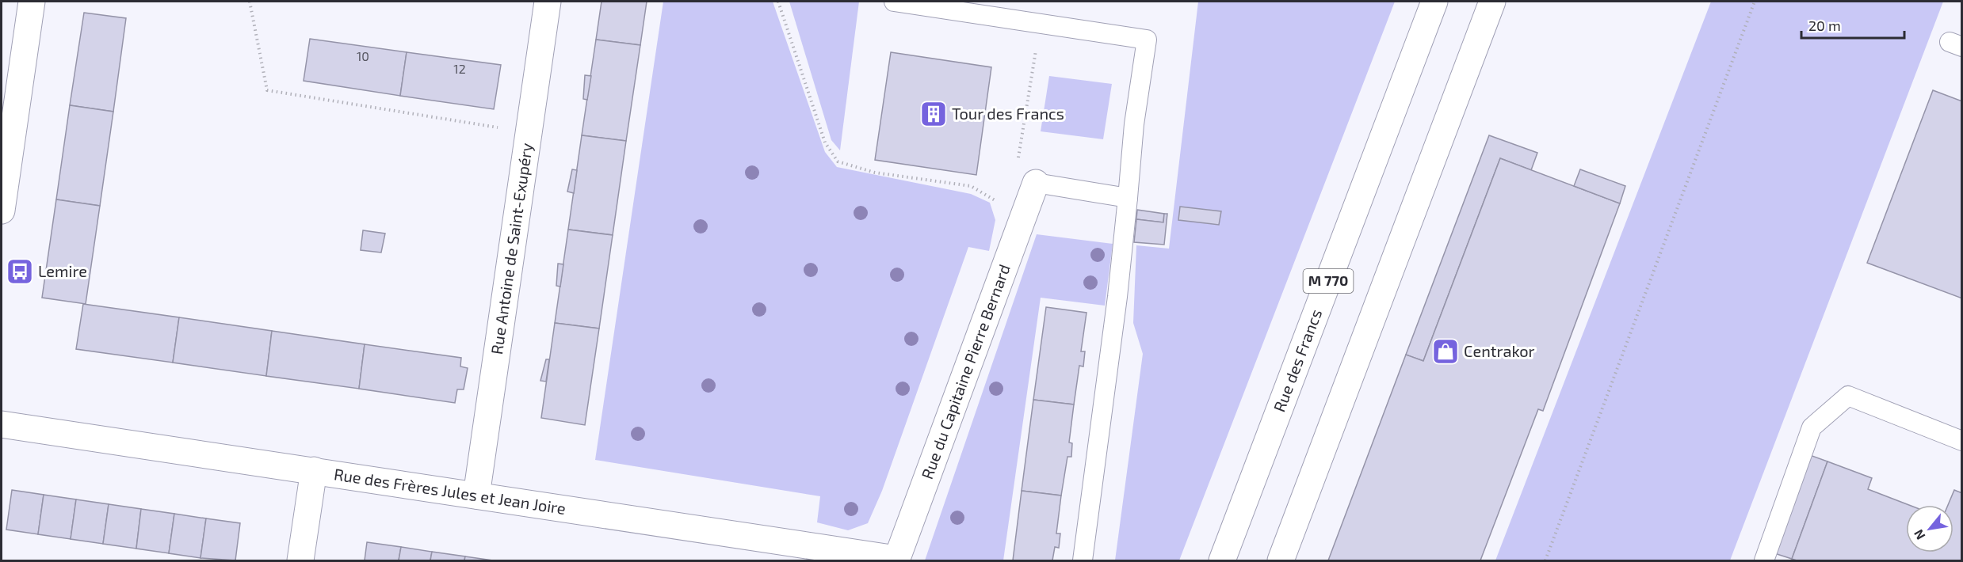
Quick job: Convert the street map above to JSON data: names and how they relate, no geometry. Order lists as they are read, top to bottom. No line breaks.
{"streets":{"street":["Rue Antoine de Saint-Exupéry","M 770","Rue des Francs","Rue du Capitaine Pierre Bernard","Rue des Frères Jules et Jean Joire"]},"crossings":[["Rue Antoine de Saint-Exupéry","Rue des Frères Jules et Jean Joire"],["Rue du Capitaine Pierre Bernard","Rue des Frères Jules et Jean Joire"]],"places":{"building":["Tour des Francs"],"bus stop":["Lemire"],"shop":["Centrakor"]},"house_numbers":["10","12"],"scale_bar":"20 m","north":"bottom left"}
